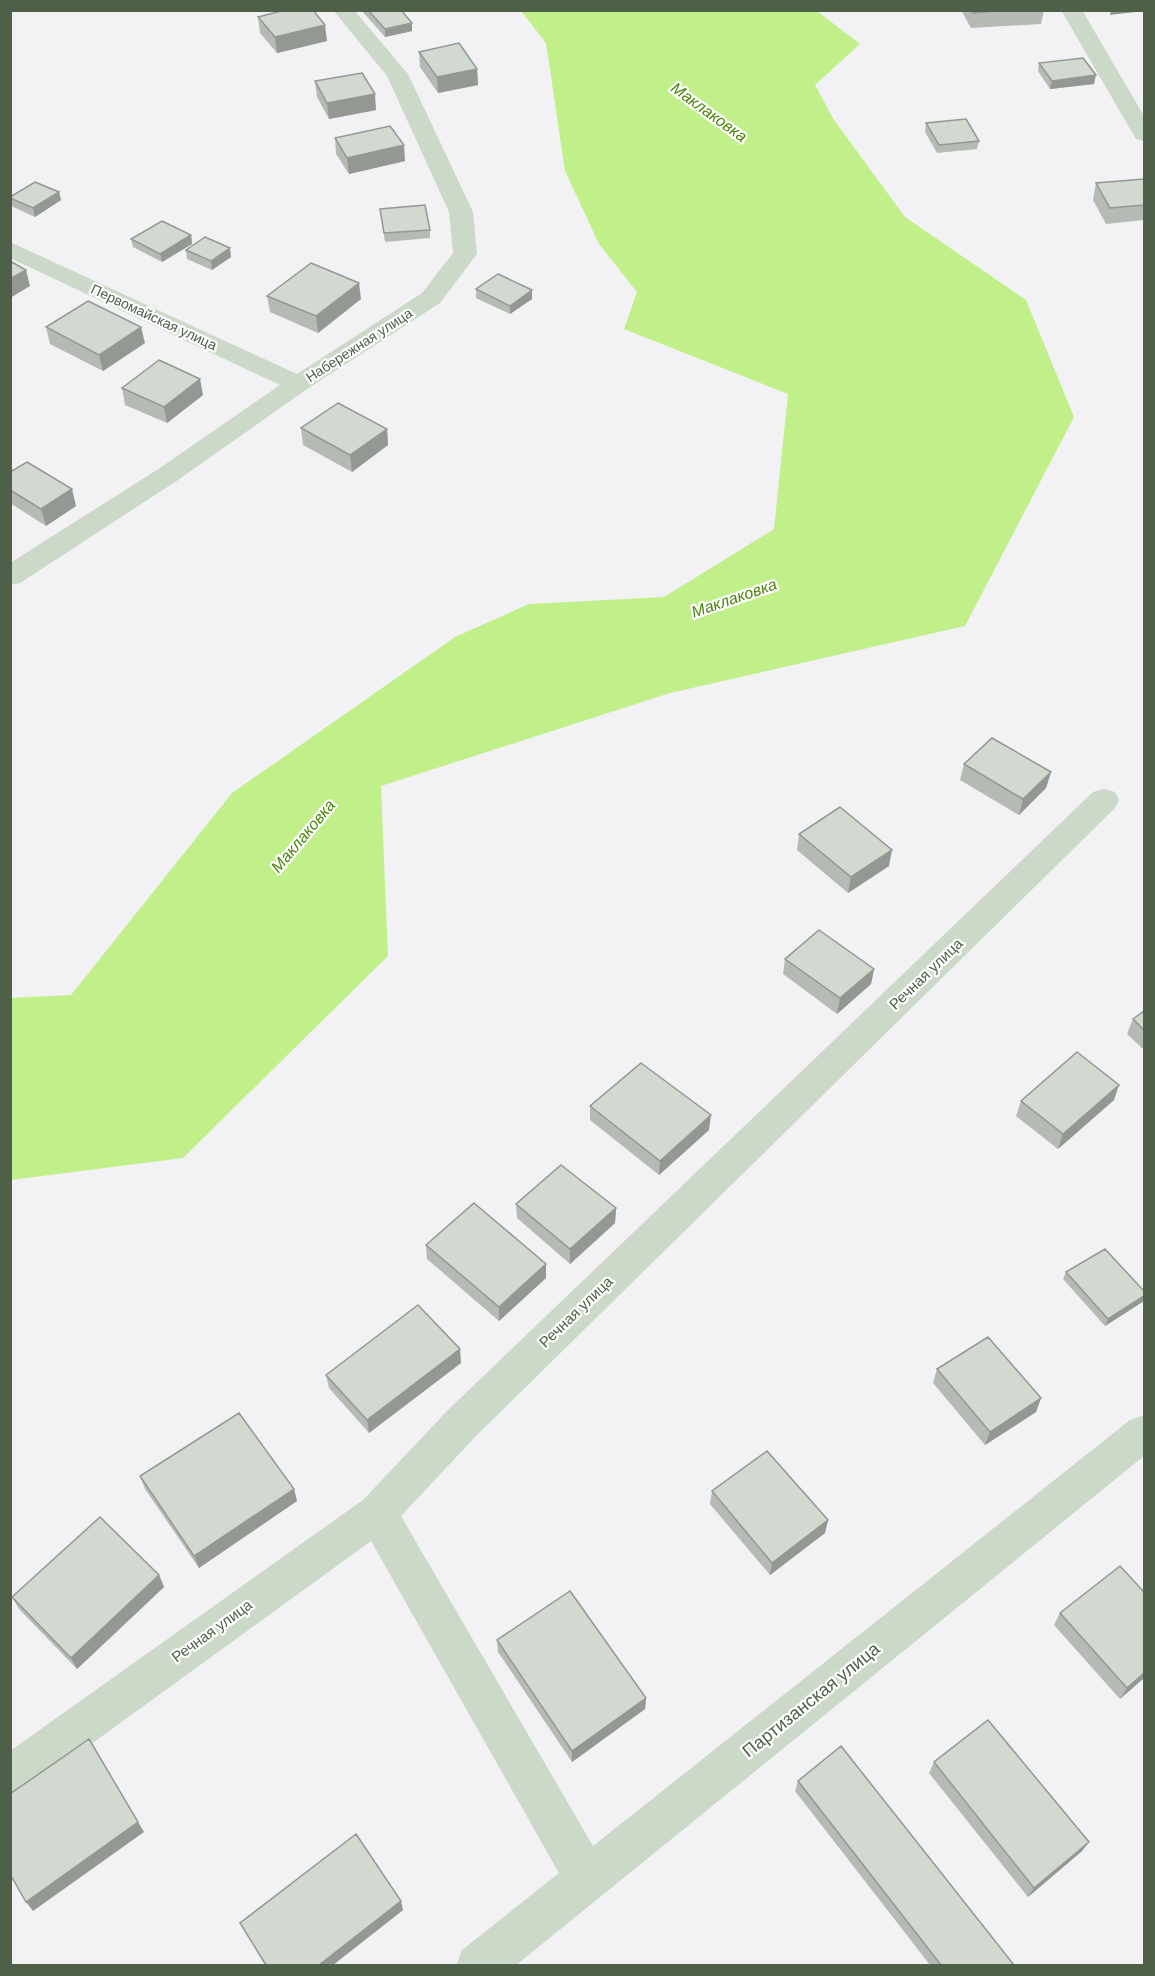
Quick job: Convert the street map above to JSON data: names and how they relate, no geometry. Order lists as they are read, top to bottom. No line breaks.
{"streets":{"street":["Первомайская улица","Набережная улица","Речная улица","Партизанская улица"]},"crossings":[["Первомайская улица","Набережная улица"]],"water":["Маклаковка"]}
